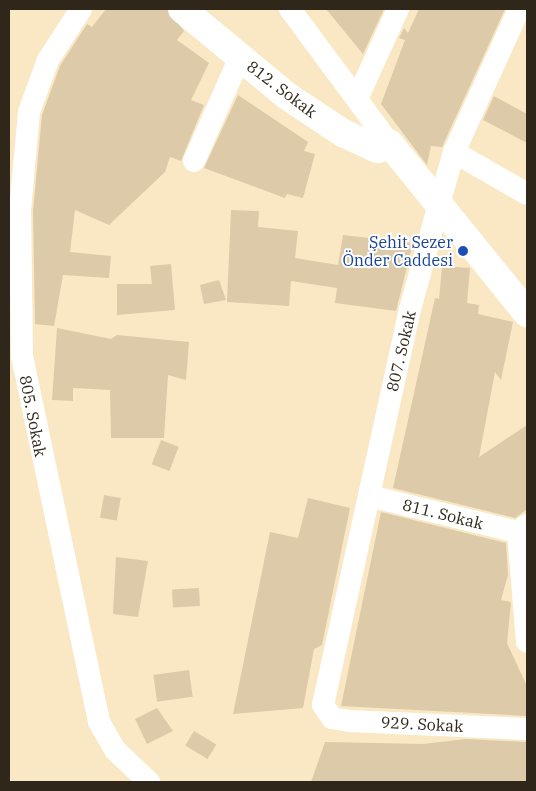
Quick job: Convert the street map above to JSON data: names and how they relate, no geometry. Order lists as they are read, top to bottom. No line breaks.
{"streets":{"street":["812. Sokak","807. Sokak","805. Sokak","811. Sokak","929. Sokak"]},"crossings":[["807. Sokak","811. Sokak"],["807. Sokak","929. Sokak"]],"places":["Şehit Sezer Önder Caddesi"]}
